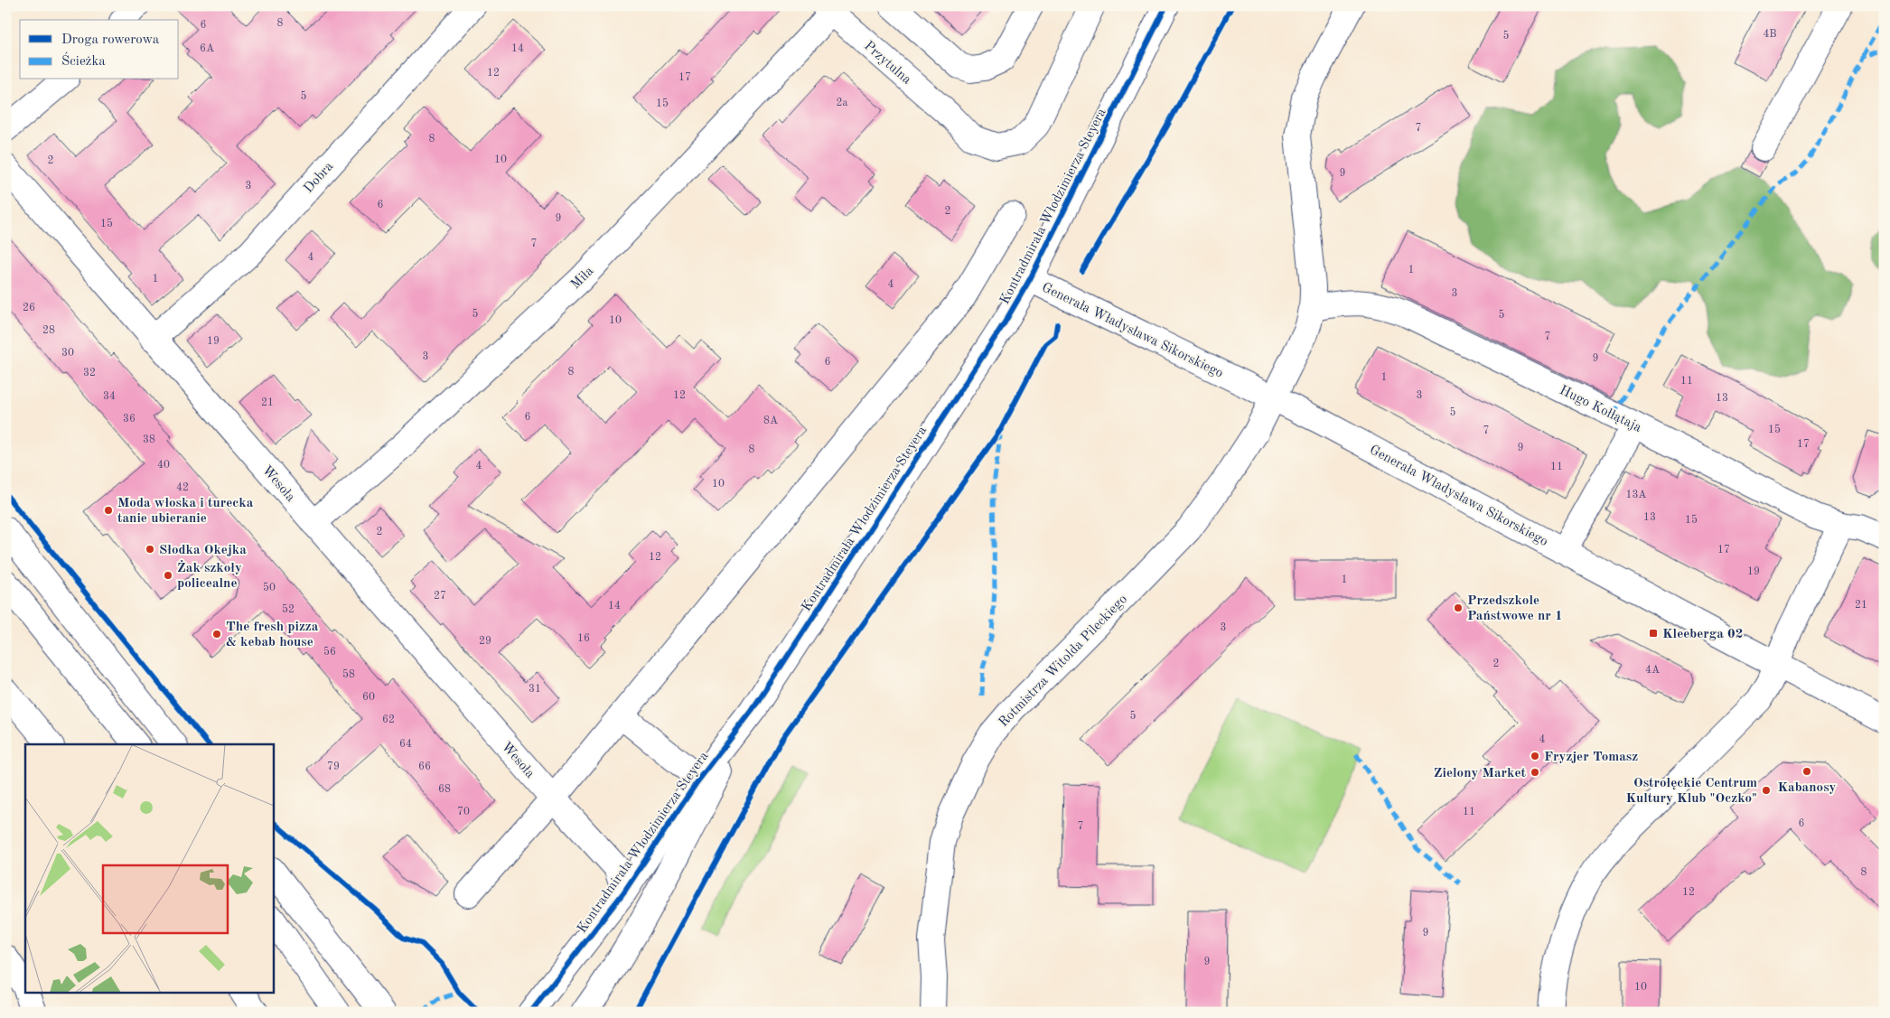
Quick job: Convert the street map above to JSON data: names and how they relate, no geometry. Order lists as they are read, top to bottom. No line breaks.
{"streets":{"street":["Przytulna","Dobra","Kontradmirała Włodzimierza Steyera","Miła","Generała Władysława Sikorskiego","Hugo Kołłątaja","Wesoła","Rotmistrza Witolda Pileckiego"]},"crossings":[["Przytulna","Miła"],["Dobra","Wesoła"],["Kontradmirała Włodzimierza Steyera","Generała Władysława Sikorskiego"],["Kontradmirała Włodzimierza Steyera","Wesoła"],["Miła","Wesoła"],["Generała Władysława Sikorskiego","Rotmistrza Witolda Pileckiego"],["Hugo Kołłątaja","Rotmistrza Witolda Pileckiego"]],"places":{"other":["Moda włoska i turecka tanie ubieranie","Słodka Okejka","Żak szkoły policealne","Przedszkole Państwowe nr 1","The fresh pizza & kebab house","Fryzjer Tomasz","Kabanosy","Zielony Market","Ostrołęckie Centrum Kultury Klub \"Oczko\""],"transit":["Kleeberga 02"]},"house_numbers":["8","6","4B","5","6A","14","12","17","5","2a","15","7","8","10","2","9","3","6","2","9","15","7","4","1","1","4","3","26","5","5","10","28","7","19","30","3","9","6","8","32","1","11","12","3","34","13","21","5","6","36","8A","15","7","38","17","9","8","40","4","11","10","42","13A","13","15","2","17","12","19","1","50","27","21","14","52","3","16","29","56","2","4A","58","31","60","5","62","4","64","79","66","68","70","11","6","7","8","12","9","9","10"],"legend":["Droga rowerowa","Ścieżka"]}
